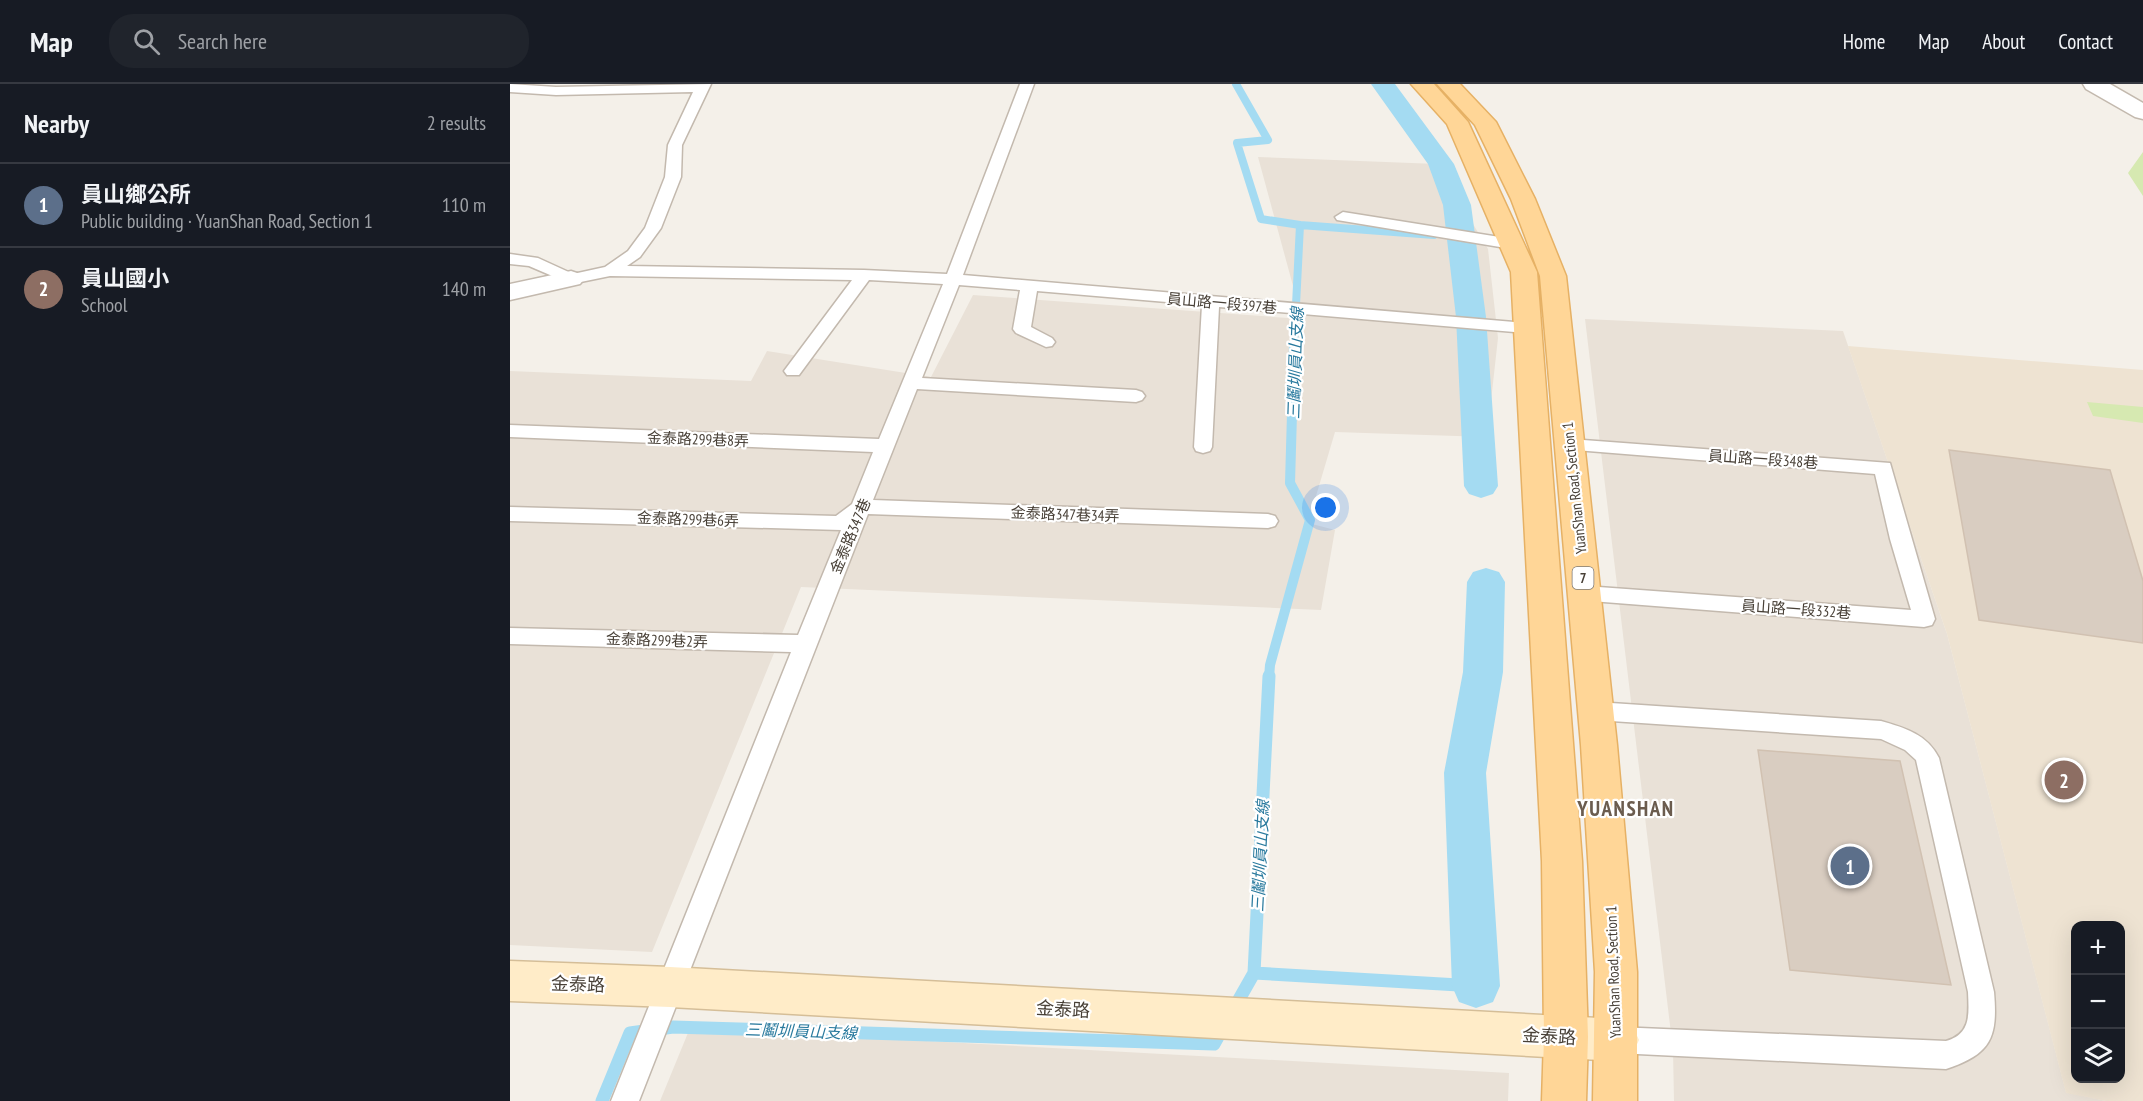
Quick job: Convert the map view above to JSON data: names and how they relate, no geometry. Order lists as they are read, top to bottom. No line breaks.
{"streets":{"main road":["YuanShan Road, Section 1","7"],"street":["金泰路"],"lane":["員山路一段397巷","金泰路299巷8弄","員山路一段348巷","金泰路347巷34弄","金泰路299巷6弄","金泰路347巷","員山路一段332巷","金泰路299巷2弄"]},"crossings":[["員山路一段397巷","金泰路347巷"],["金泰路299巷8弄","金泰路347巷"],["員山路一段348巷","YuanShan Road, Section 1"],["員山路一段348巷","員山路一段332巷"],["YuanShan Road, Section 1","員山路一段332巷"],["YuanShan Road, Section 1","金泰路"],["金泰路347巷34弄","金泰路299巷6弄"],["金泰路347巷34弄","金泰路347巷"],["金泰路299巷6弄","金泰路347巷"],["金泰路347巷","金泰路299巷2弄"],["金泰路347巷","金泰路"]],"districts":["YUANSHAN"],"water":["三鬮圳員山支線"],"page":{"header":"Map","search":"Search here","nav":["Home","Map","About","Contact"],"heading":["Nearby","2 results"],"list":[{"mark":"1","name":"員山鄉公所","note":"Public building · YuanShan Road, Section 1","value":"110 m"},{"mark":"2","name":"員山國小","note":"School","value":"140 m"}],"pins":["2","1"],"map_buttons":["+","−"]}}
